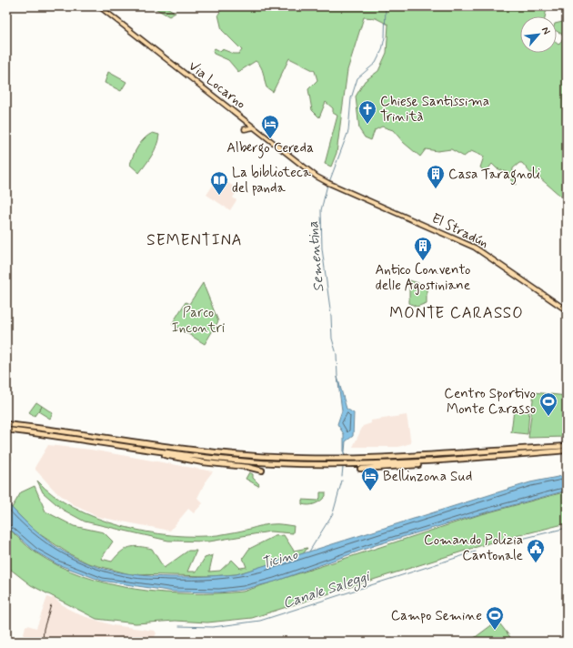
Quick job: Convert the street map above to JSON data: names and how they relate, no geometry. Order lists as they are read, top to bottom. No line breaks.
{"streets":{"main road":["Via Locarno","El Stradún"]},"crossings":[["Via Locarno","El Stradún"]],"districts":["SEMENTINA","MONTE CARASSO"],"water":["Sementina","Ticino","Canale Saleggi"],"parks":["Parco Incontri"],"places":{"church":["Chiese Santissima Trinità"],"hotel":["Albergo Cereda","Bellinzona Sud"],"building":["Casa Taragnoli","Antico Convento delle Agostiniane"],"library":["La biblioteca del panda"],"sports":["Centro Sportivo Monte Carasso","Campo Semine"],"public building":["Comando Polizia Cantonale"]},"north":"top right"}
